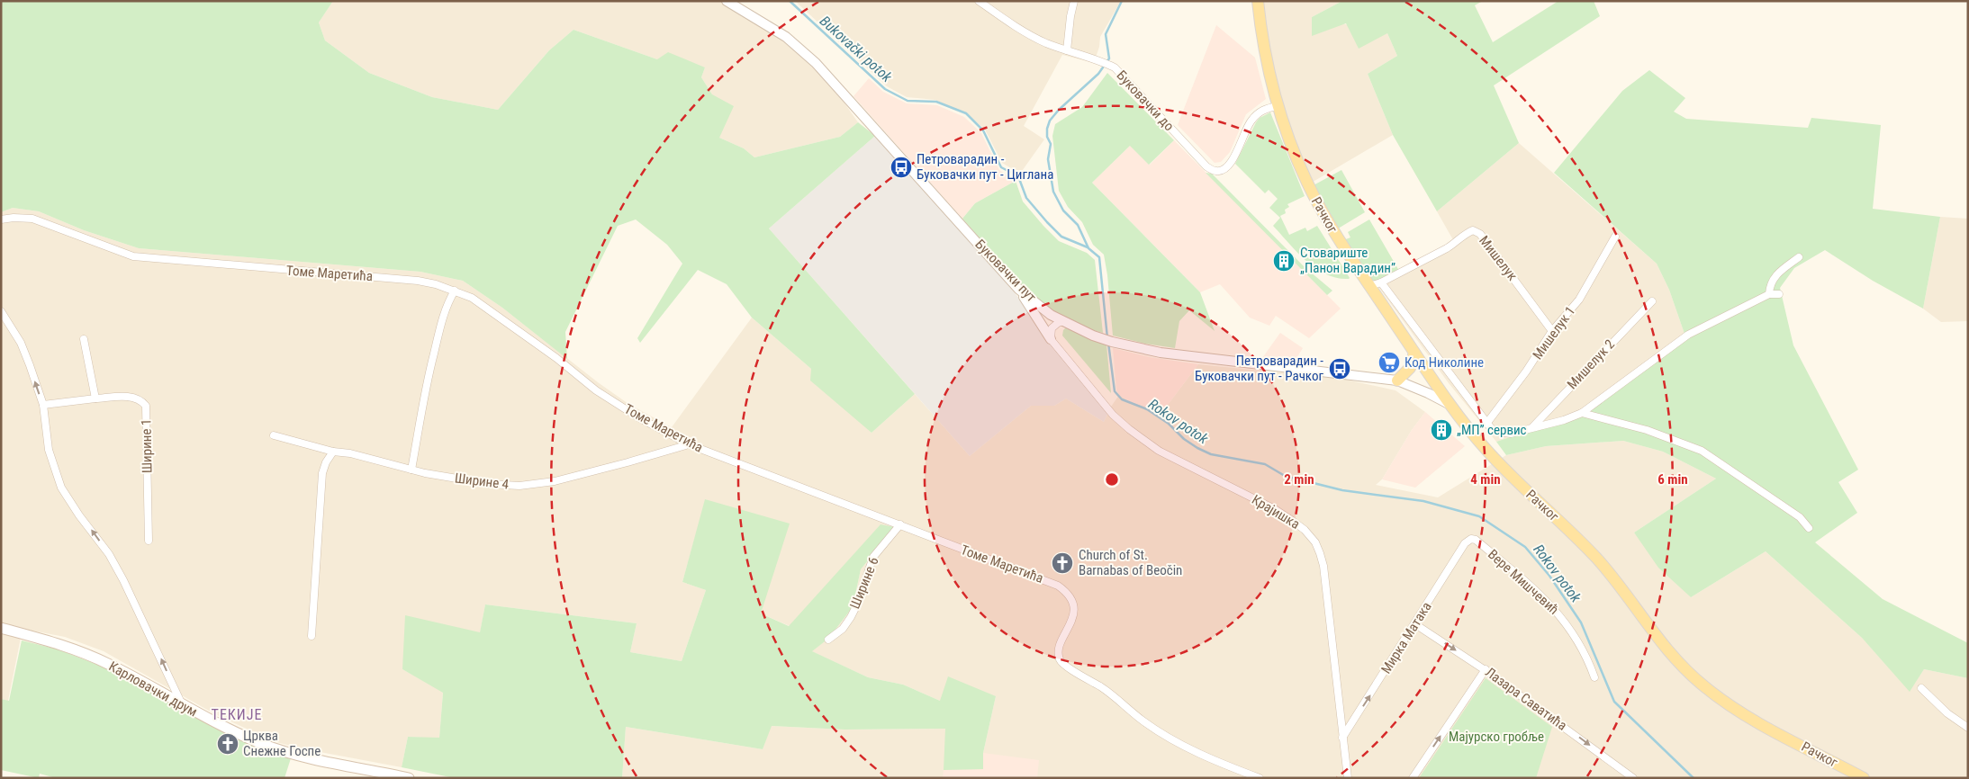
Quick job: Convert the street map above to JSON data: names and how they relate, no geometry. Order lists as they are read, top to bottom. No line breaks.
{"streets":{"main road":["Рачког","Карловачки друм"],"street":["Буковачки до","Мишелук","Буковачки пут","Томе Маретића","Мишелук 1","Мишелук 2","Ширине 1","Ширине 4","Крајишка","Вере Мишчевић","Ширине 6","Мирка Матака","Лазара Саватића"]},"crossings":[["Буковачки до","Рачког"],["Рачког","Мишелук"],["Рачког","Буковачки пут"],["Мишелук","Мишелук 1"],["Томе Маретића","Ширине 4"],["Томе Маретића","Ширине 6"],["Крајишка","Мирка Матака"],["Вере Мишчевић","Мирка Матака"],["Мирка Матака","Лазара Саватића"]],"one_way":["Мирка Матака","Лазара Саватића"],"districts":["ТЕКИЈЕ"],"water":["Bukovački potok","Rokov potok"],"parks":["Мајурско гробље"],"places":{"bus stop":["Петроварадин - Буковачки пут - Циглана","Петроварадин - Буковачки пут - Рачког"],"building":["Стовариште „Панон Варадин”","„МП” сервис"],"supermarket":["Код Николине"],"church":["Church of St. Barnabas of Beočin","Црква Снежне Госпе"]},"rings":["2 min","4 min","6 min"]}
